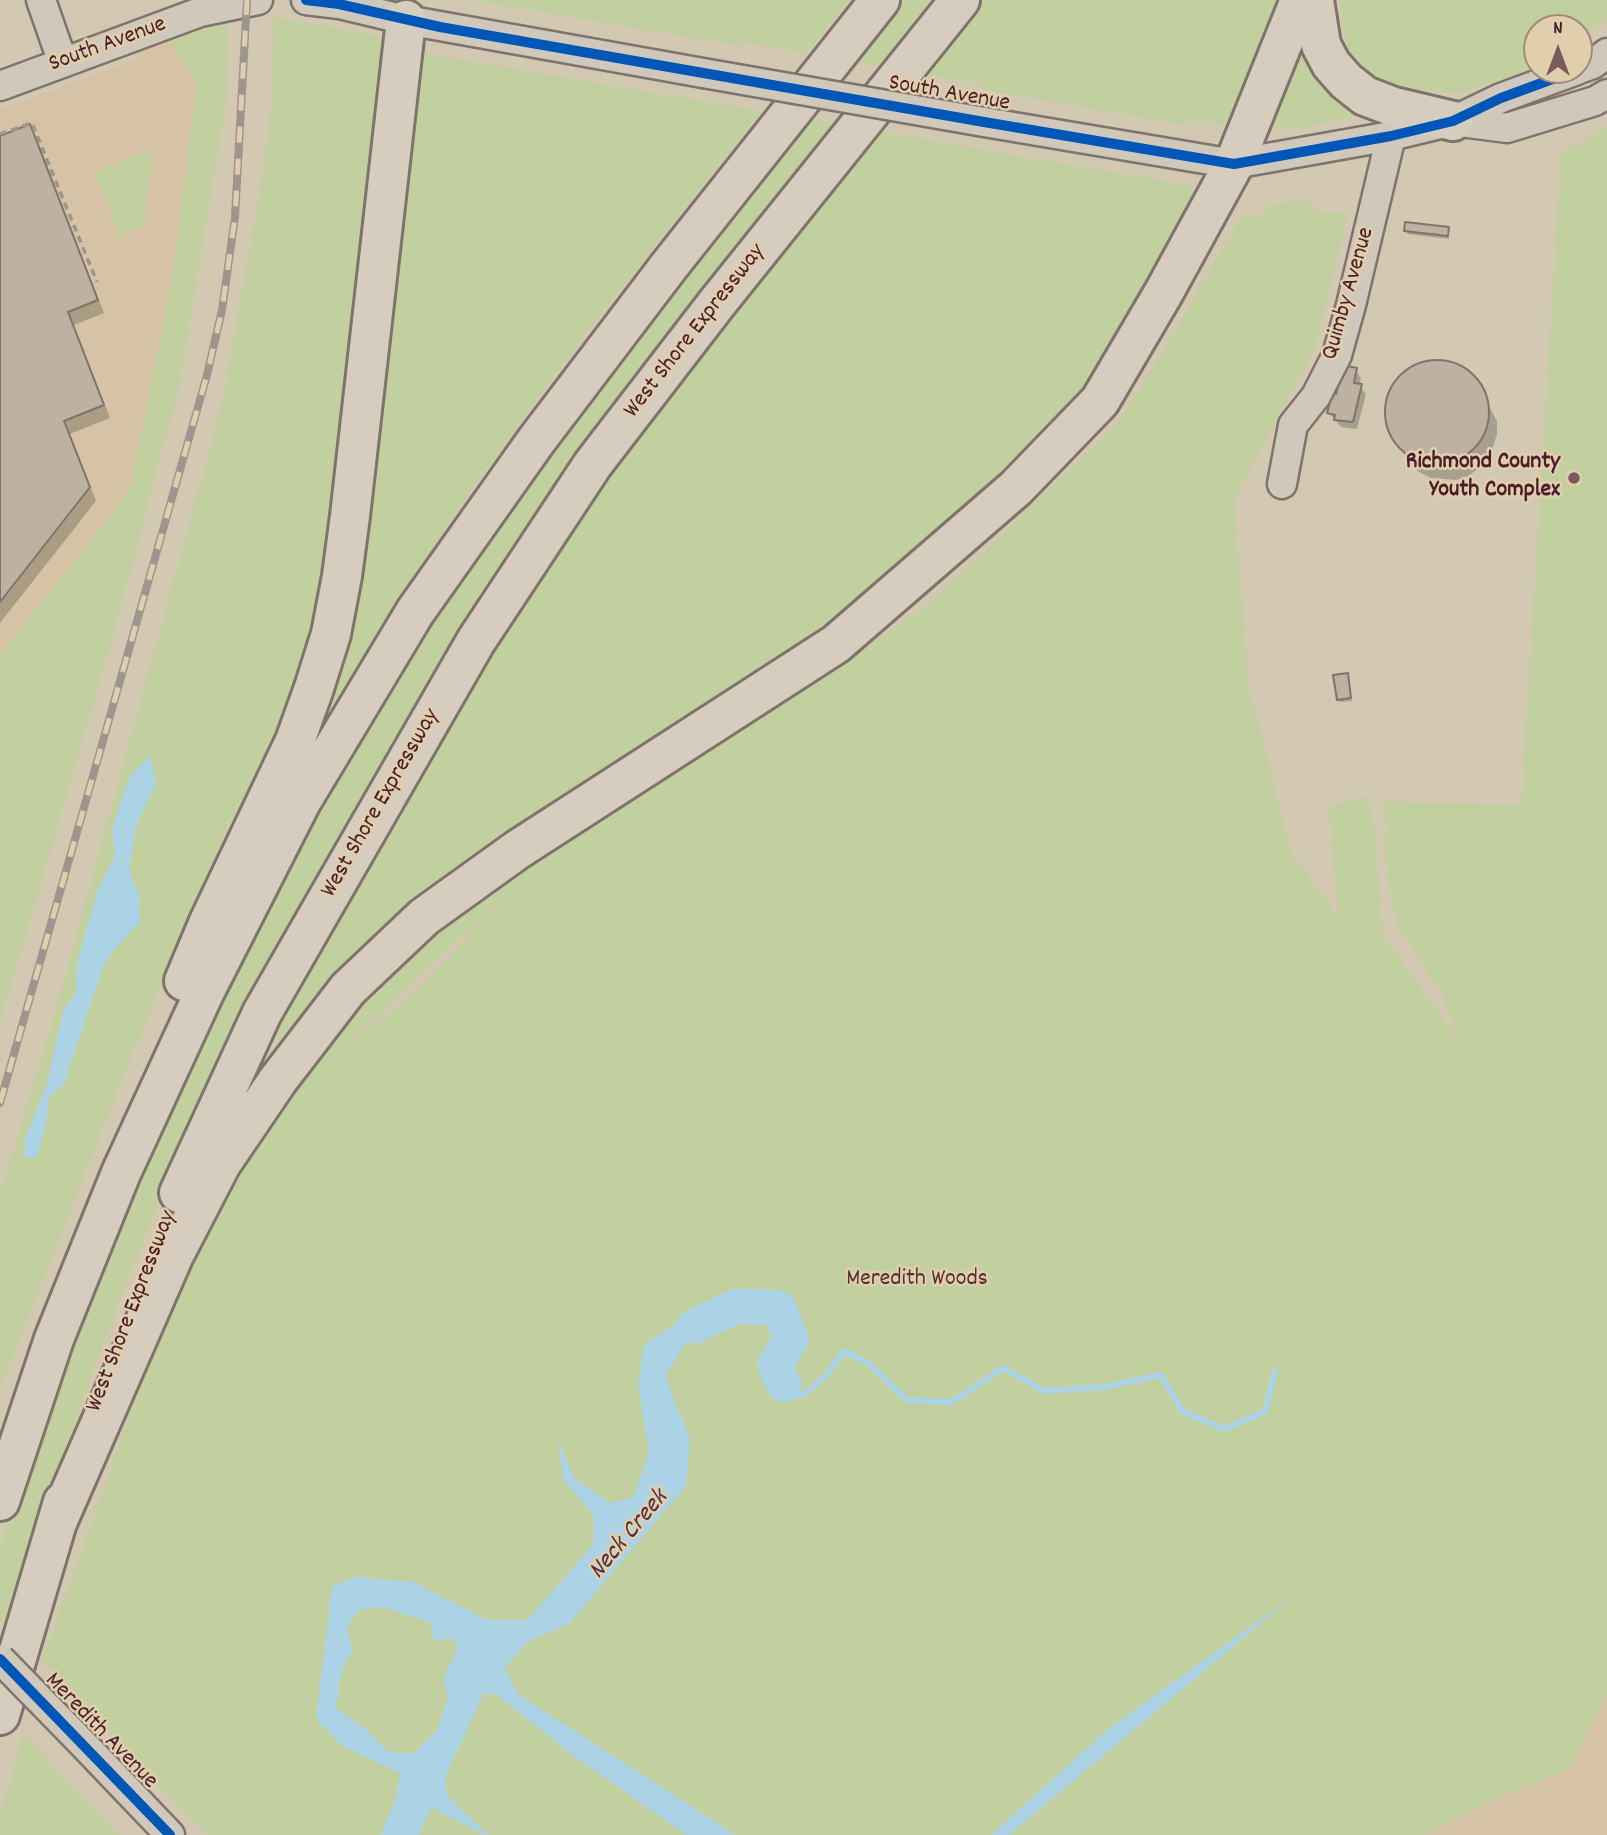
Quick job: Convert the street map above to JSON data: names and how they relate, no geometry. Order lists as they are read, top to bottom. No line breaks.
{"streets":{"highway":["West Shore Expressway"],"street":["South Avenue","Quimby Avenue","Meredith Avenue"]},"crossings":[["South Avenue","Quimby Avenue"]],"water":["Neck Creek"],"parks":["Meredith Woods"],"places":["Richmond County Youth Complex"],"north":"top"}
